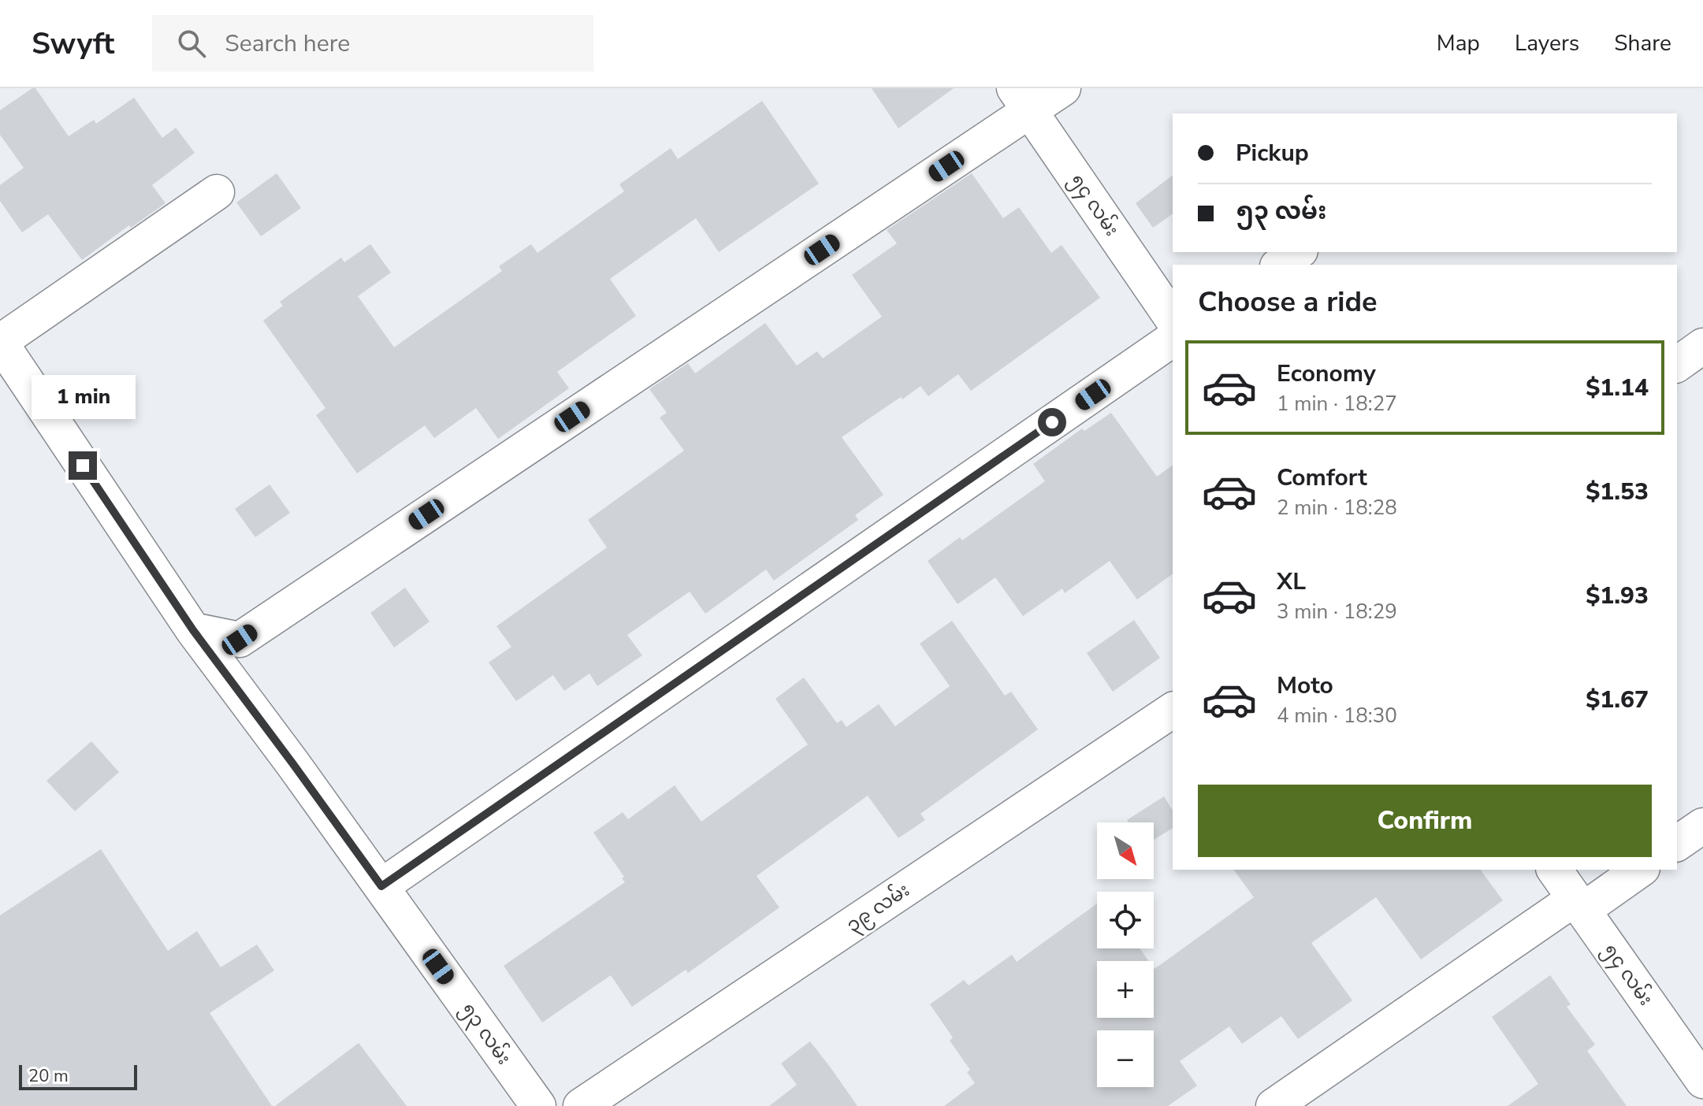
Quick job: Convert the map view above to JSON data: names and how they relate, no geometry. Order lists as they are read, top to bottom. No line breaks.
{"streets":{"street":["၅၄ လမ်း","၃၉ လမ်း","၅၃ လမ်း"]},"scale_bar":"20 m","north":"bottom right","page":{"header":"Swyft","search":"Search here","nav":["Map","Layers","Share"],"banner":["Pickup","၅၃ လမ်း"],"heading":"Choose a ride","list":[{"name":"Economy","note":"1 min · 18:27","value":"$1.14"},{"name":"Comfort","note":"2 min · 18:28","value":"$1.53"},{"name":"XL","note":"3 min · 18:29","value":"$1.93"},{"name":"Moto","note":"4 min · 18:30","value":"$1.67"}],"bubble":"1 min","buttons":"Confirm","map_buttons":["+","−"],"scale":"20 m"}}
